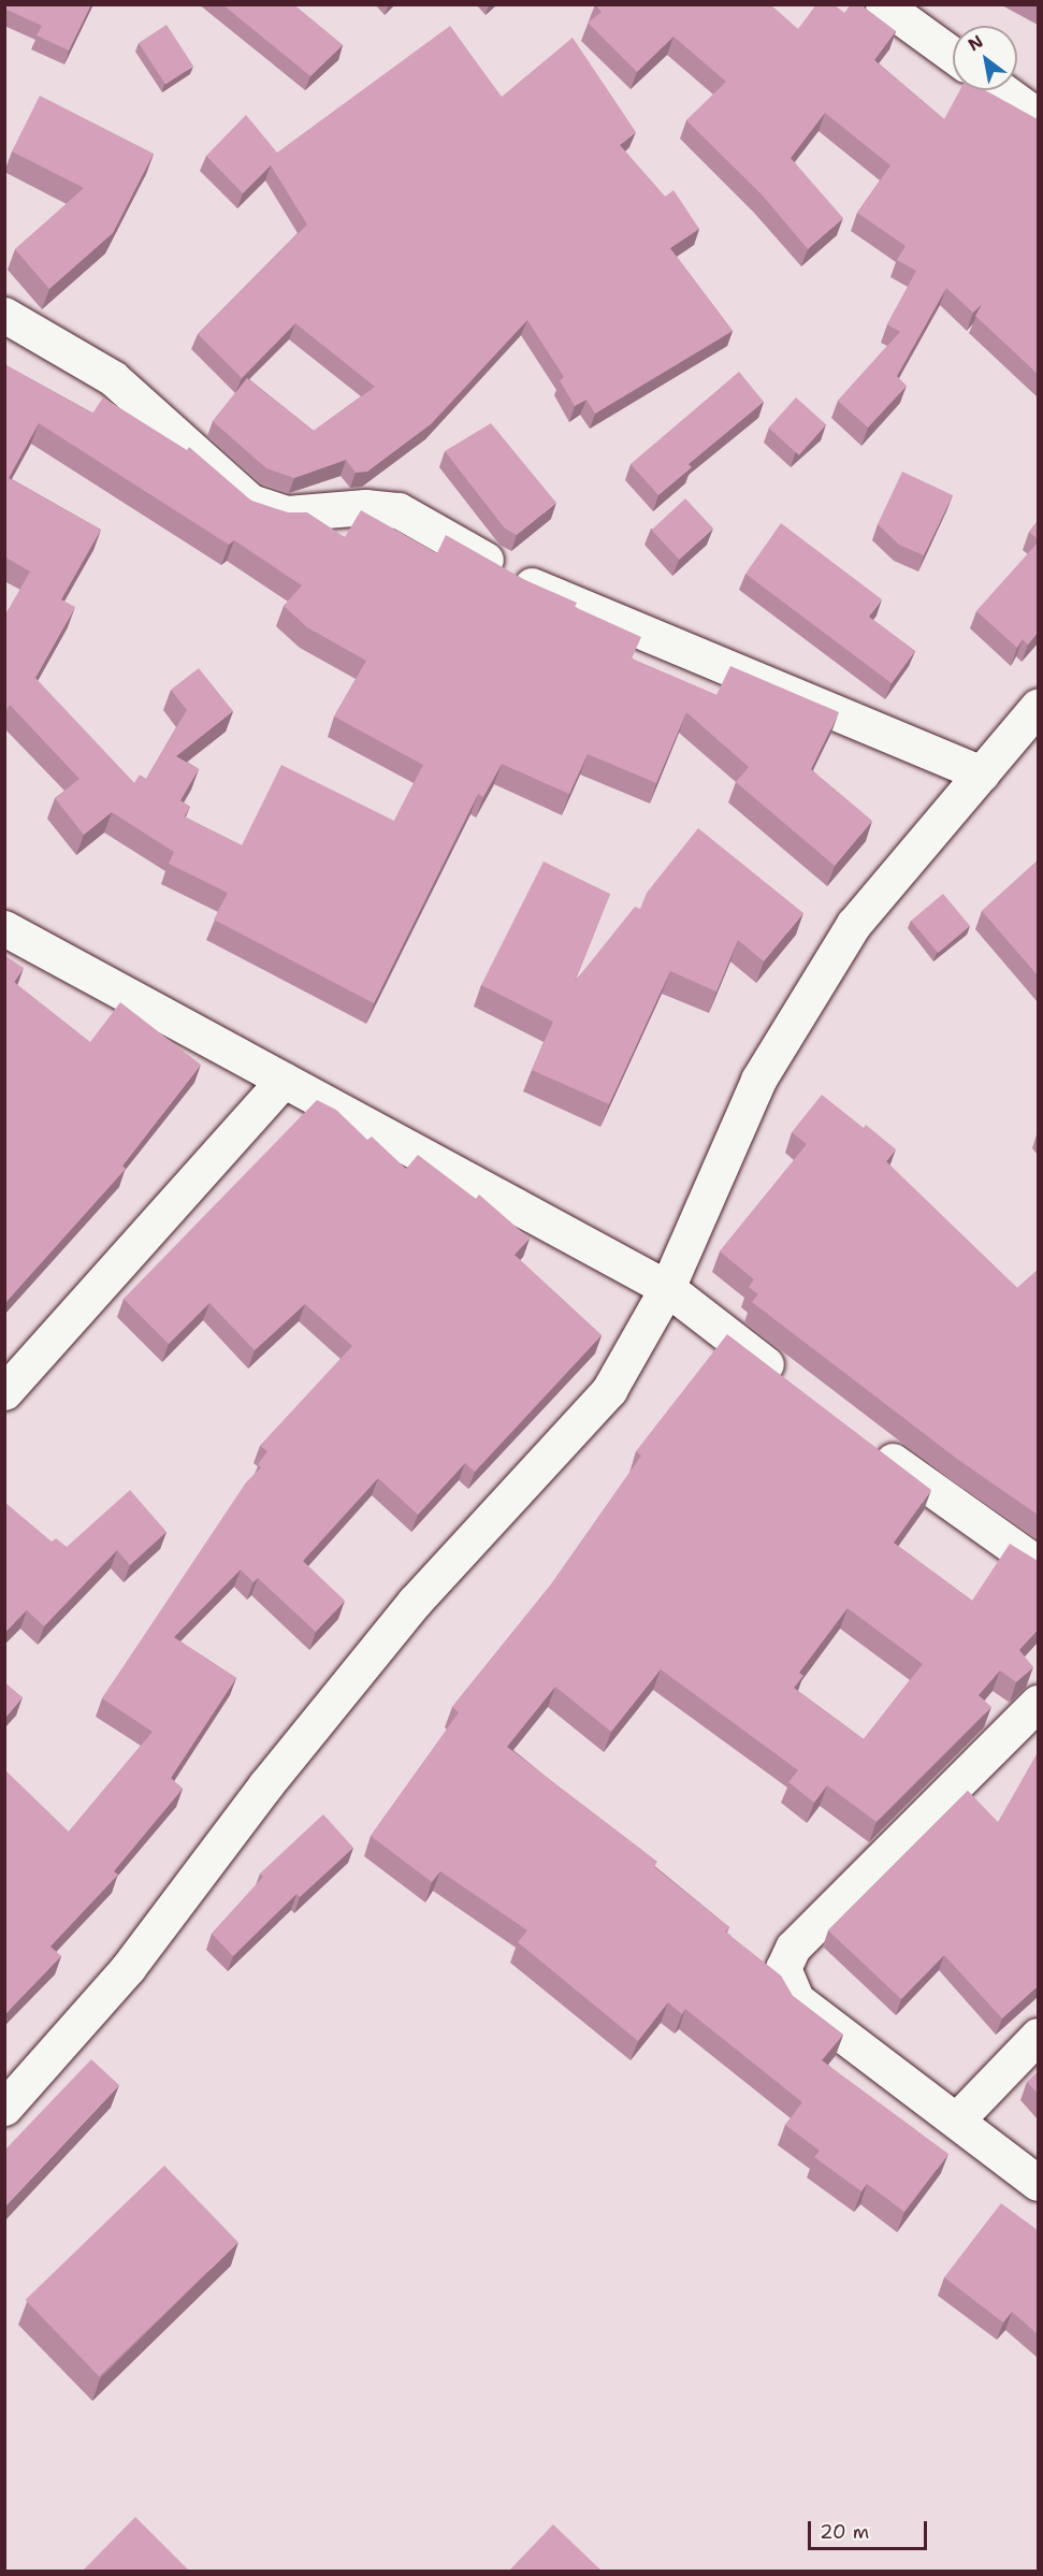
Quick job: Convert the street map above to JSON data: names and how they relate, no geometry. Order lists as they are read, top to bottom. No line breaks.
{"scale_bar":"20 m","north":"top left"}
